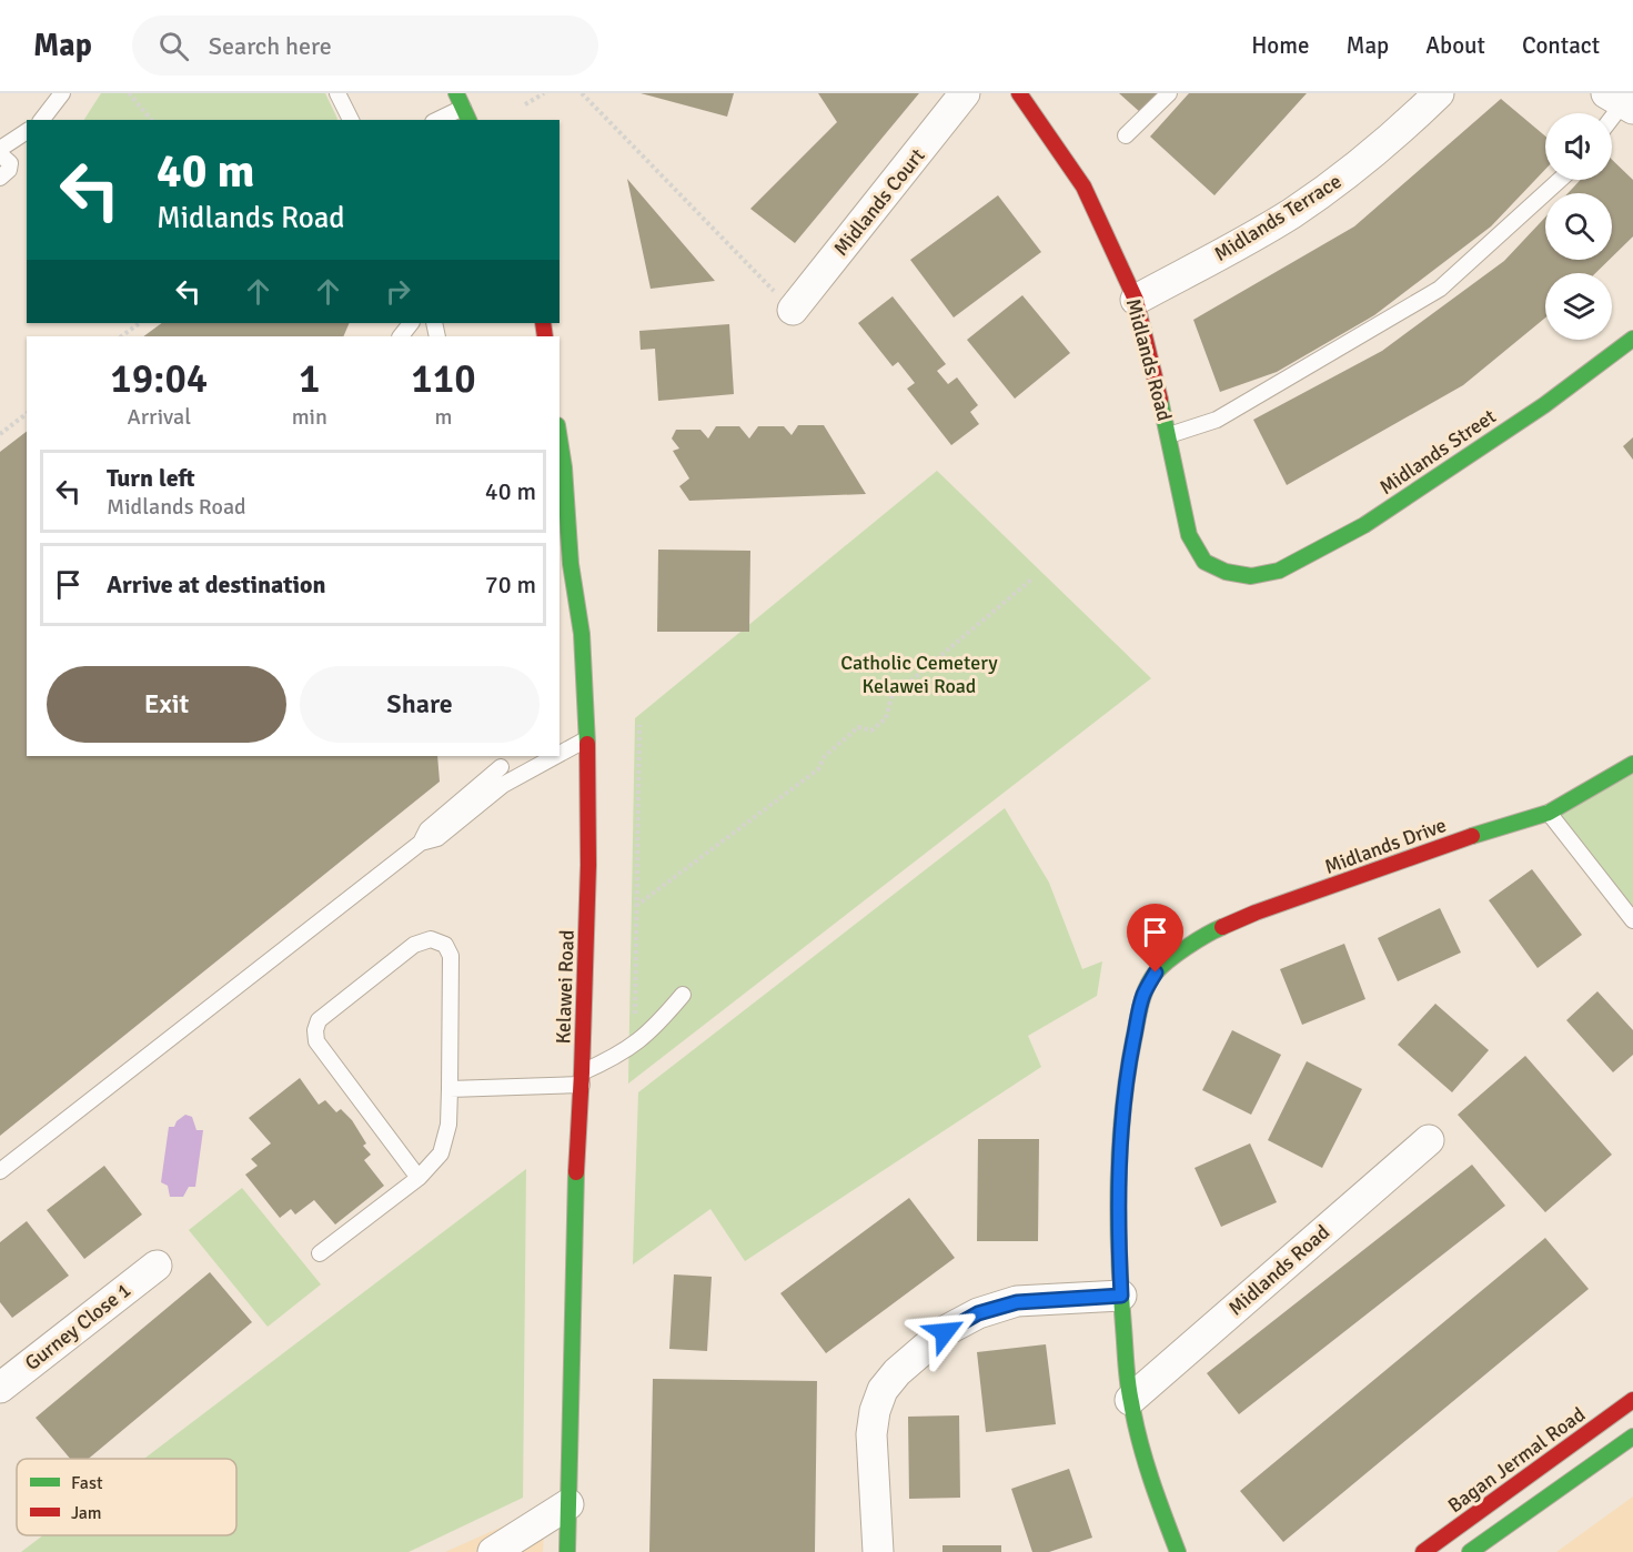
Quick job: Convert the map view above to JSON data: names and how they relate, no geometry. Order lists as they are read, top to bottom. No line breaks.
{"streets":{"street":["Midlands Court","Midlands Terrace","Midlands Road","Midlands Street","Midlands Drive","Kelawei Road","Gurney Close 1","Bagan Jermal Road"]},"crossings":[["Midlands Terrace","Midlands Road"],["Midlands Road","Midlands Street"]],"parks":["Catholic Cemetery Kelawei Road"],"legend":["Fast","Jam"],"page":{"header":"Map","search":"Search here","nav":["Home","Map","About","Contact"],"turn":["40 m","Midlands Road"],"eta":["19:04","Arrival","1","min","110","m"],"list":[{"name":"Turn left","note":"Midlands Road","value":"40 m"},{"name":"Arrive at destination","value":"70 m"}],"buttons":["Exit","Share"]}}
